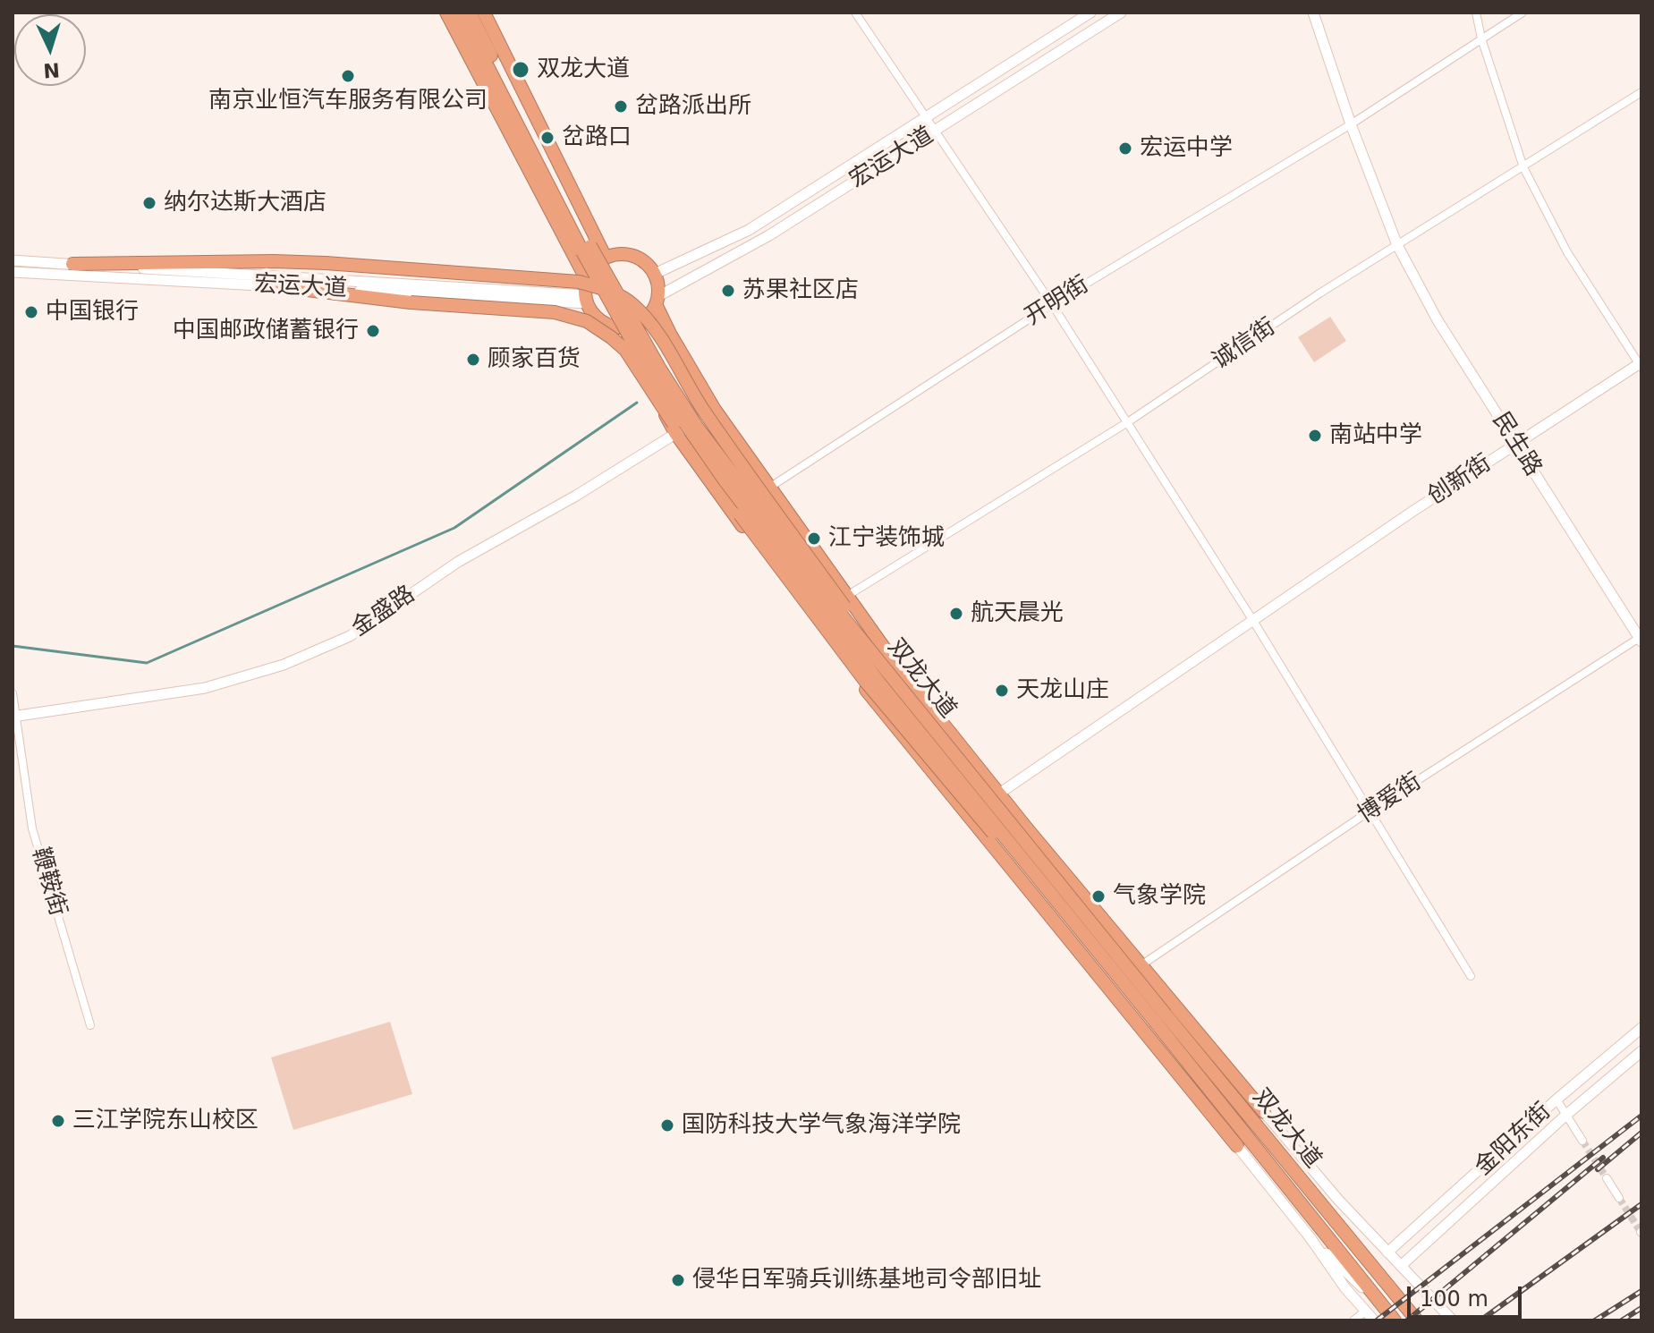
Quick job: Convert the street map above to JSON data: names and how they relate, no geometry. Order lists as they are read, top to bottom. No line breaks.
{"streets":{"highway":["双龙大道"],"street":["宏运大道","开明街","诚信街","民生路","创新街","金盛路","博爱街","鞭鞍街","金阳东街"]},"crossings":[["宏运大道","双龙大道"],["开明街","民生路"],["开明街","双龙大道"],["诚信街","民生路"],["诚信街","双龙大道"],["民生路","创新街"],["民生路","博爱街"],["创新街","双龙大道"],["金盛路","双龙大道"],["金盛路","鞭鞍街"],["双龙大道","博爱街"]],"places":["双龙大道","南京业恒汽车服务有限公司","岔路派出所","岔路口","宏运中学","纳尔达斯大酒店","苏果社区店","中国银行","中国邮政储蓄银行","顾家百货","南站中学","江宁装饰城","航天晨光","天龙山庄","气象学院","三江学院东山校区","国防科技大学气象海洋学院","侵华日军骑兵训练基地司令部旧址"],"scale_bar":"100 m","north":"bottom"}
